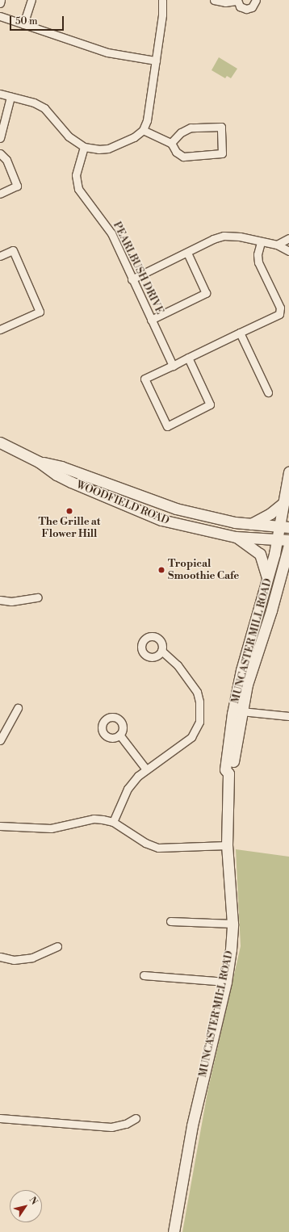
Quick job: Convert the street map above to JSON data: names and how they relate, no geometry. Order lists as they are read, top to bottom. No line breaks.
{"streets":{"main road":["WOODFIELD ROAD","MUNCASTER MILL ROAD"],"street":["PEARLBUSH DRIVE"]},"crossings":[["WOODFIELD ROAD","MUNCASTER MILL ROAD"]],"places":["The Grille at Flower Hill","Tropical Smoothie Cafe"],"scale_bar":"50 m","north":"top right"}
